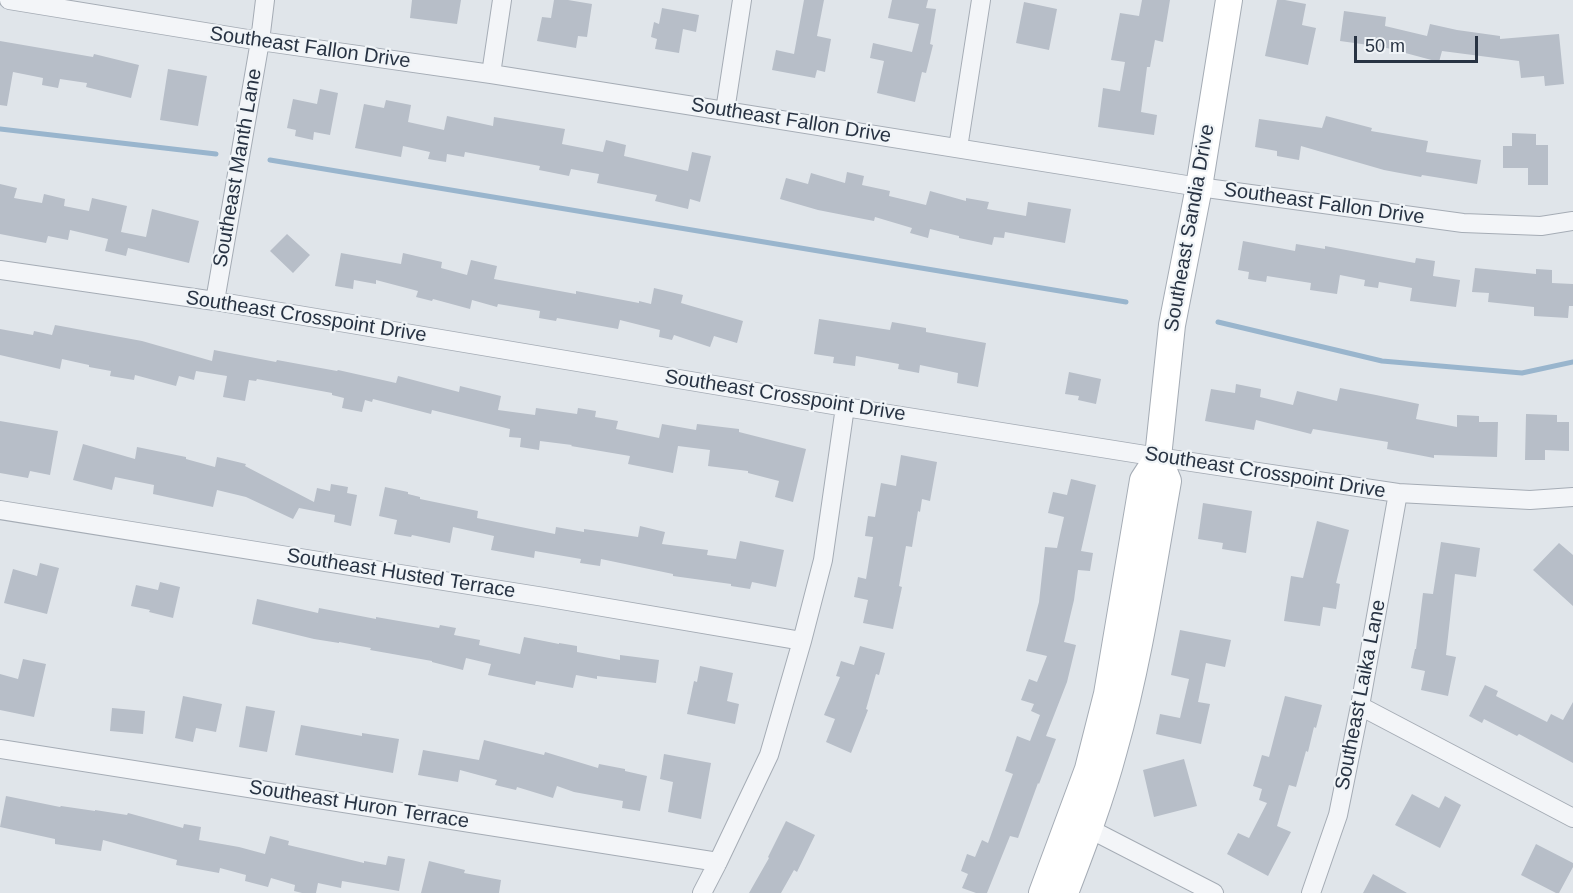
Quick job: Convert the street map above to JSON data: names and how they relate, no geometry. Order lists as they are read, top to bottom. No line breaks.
{"streets":{"street":["Southeast Fallon Drive","Southeast Manth Lane","Southeast Sandia Drive","Southeast Crosspoint Drive","Southeast Husted Terrace","Southeast Laika Lane","Southeast Huron Terrace"]},"crossings":[["Southeast Fallon Drive","Southeast Manth Lane"],["Southeast Fallon Drive","Southeast Sandia Drive"],["Southeast Manth Lane","Southeast Crosspoint Drive"],["Southeast Sandia Drive","Southeast Crosspoint Drive"],["Southeast Crosspoint Drive","Southeast Laika Lane"]],"scale_bar":"50 m"}
